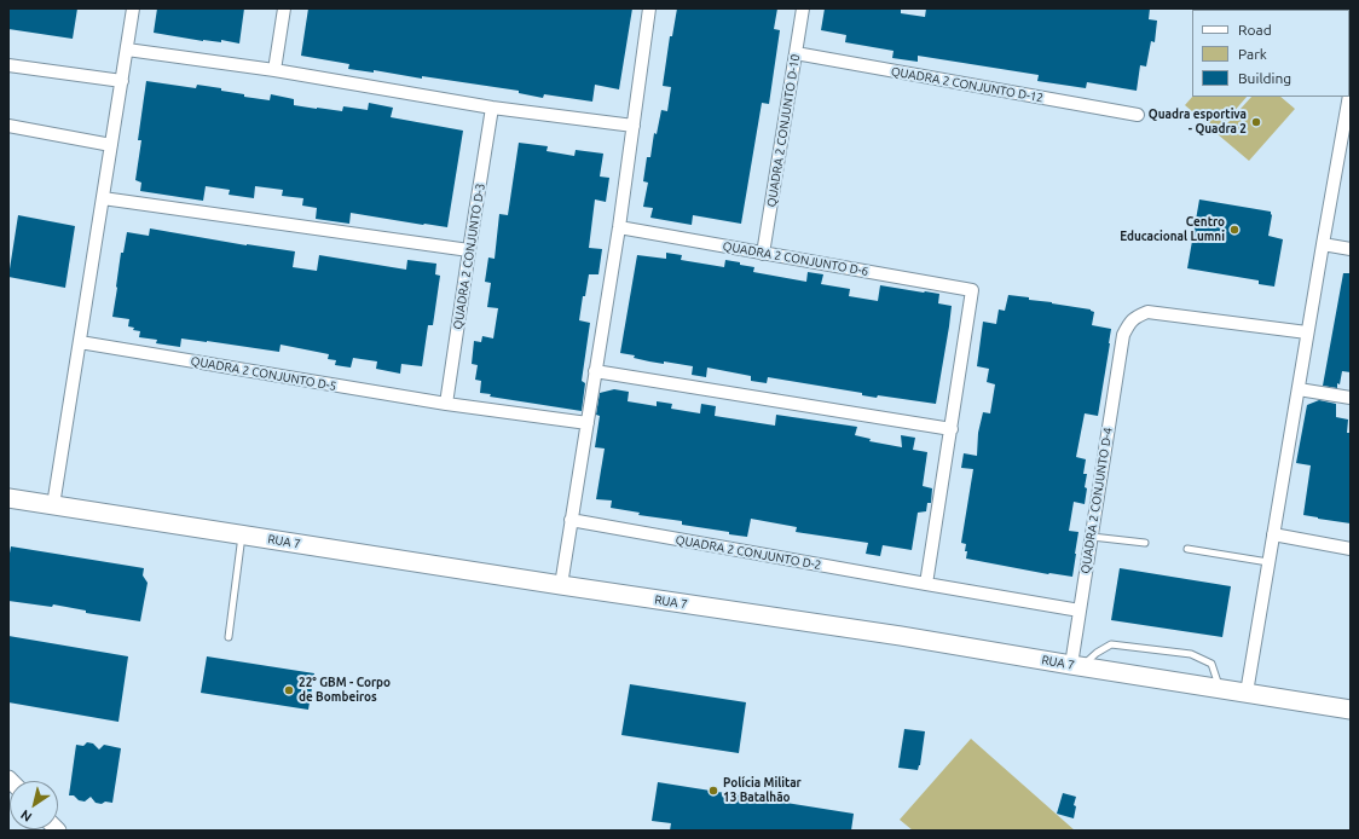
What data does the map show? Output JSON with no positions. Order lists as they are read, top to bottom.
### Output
{
  "streets": {
    "main road": ["RUA 7"],
    "street": [
      "QUADRA 2 CONJUNTO D-12",
      "QUADRA 2 CONJUNTO D-10",
      "QUADRA 2 CONJUNTO D-3",
      "QUADRA 2 CONJUNTO D-6",
      "QUADRA 2 CONJUNTO D-5",
      "QUADRA 2 CONJUNTO D-4",
      "QUADRA 2 CONJUNTO D-2"
    ]
  },
  "crossings": [
    ["QUADRA 2 CONJUNTO D-12", "QUADRA 2 CONJUNTO D-10"],
    ["QUADRA 2 CONJUNTO D-10", "QUADRA 2 CONJUNTO D-6"],
    ["QUADRA 2 CONJUNTO D-3", "QUADRA 2 CONJUNTO D-5"],
    ["QUADRA 2 CONJUNTO D-4", "RUA 7"],
    ["QUADRA 2 CONJUNTO D-4", "QUADRA 2 CONJUNTO D-2"]
  ],
  "places": [
    "Quadra esportiva - Quadra 2",
    "Centro Educacional Lumni",
    "22° GBM - Corpo de Bombeiros",
    "Polícia Militar 13 Batalhão"
  ],
  "legend": ["Road", "Park", "Building"],
  "north": "bottom left"
}
